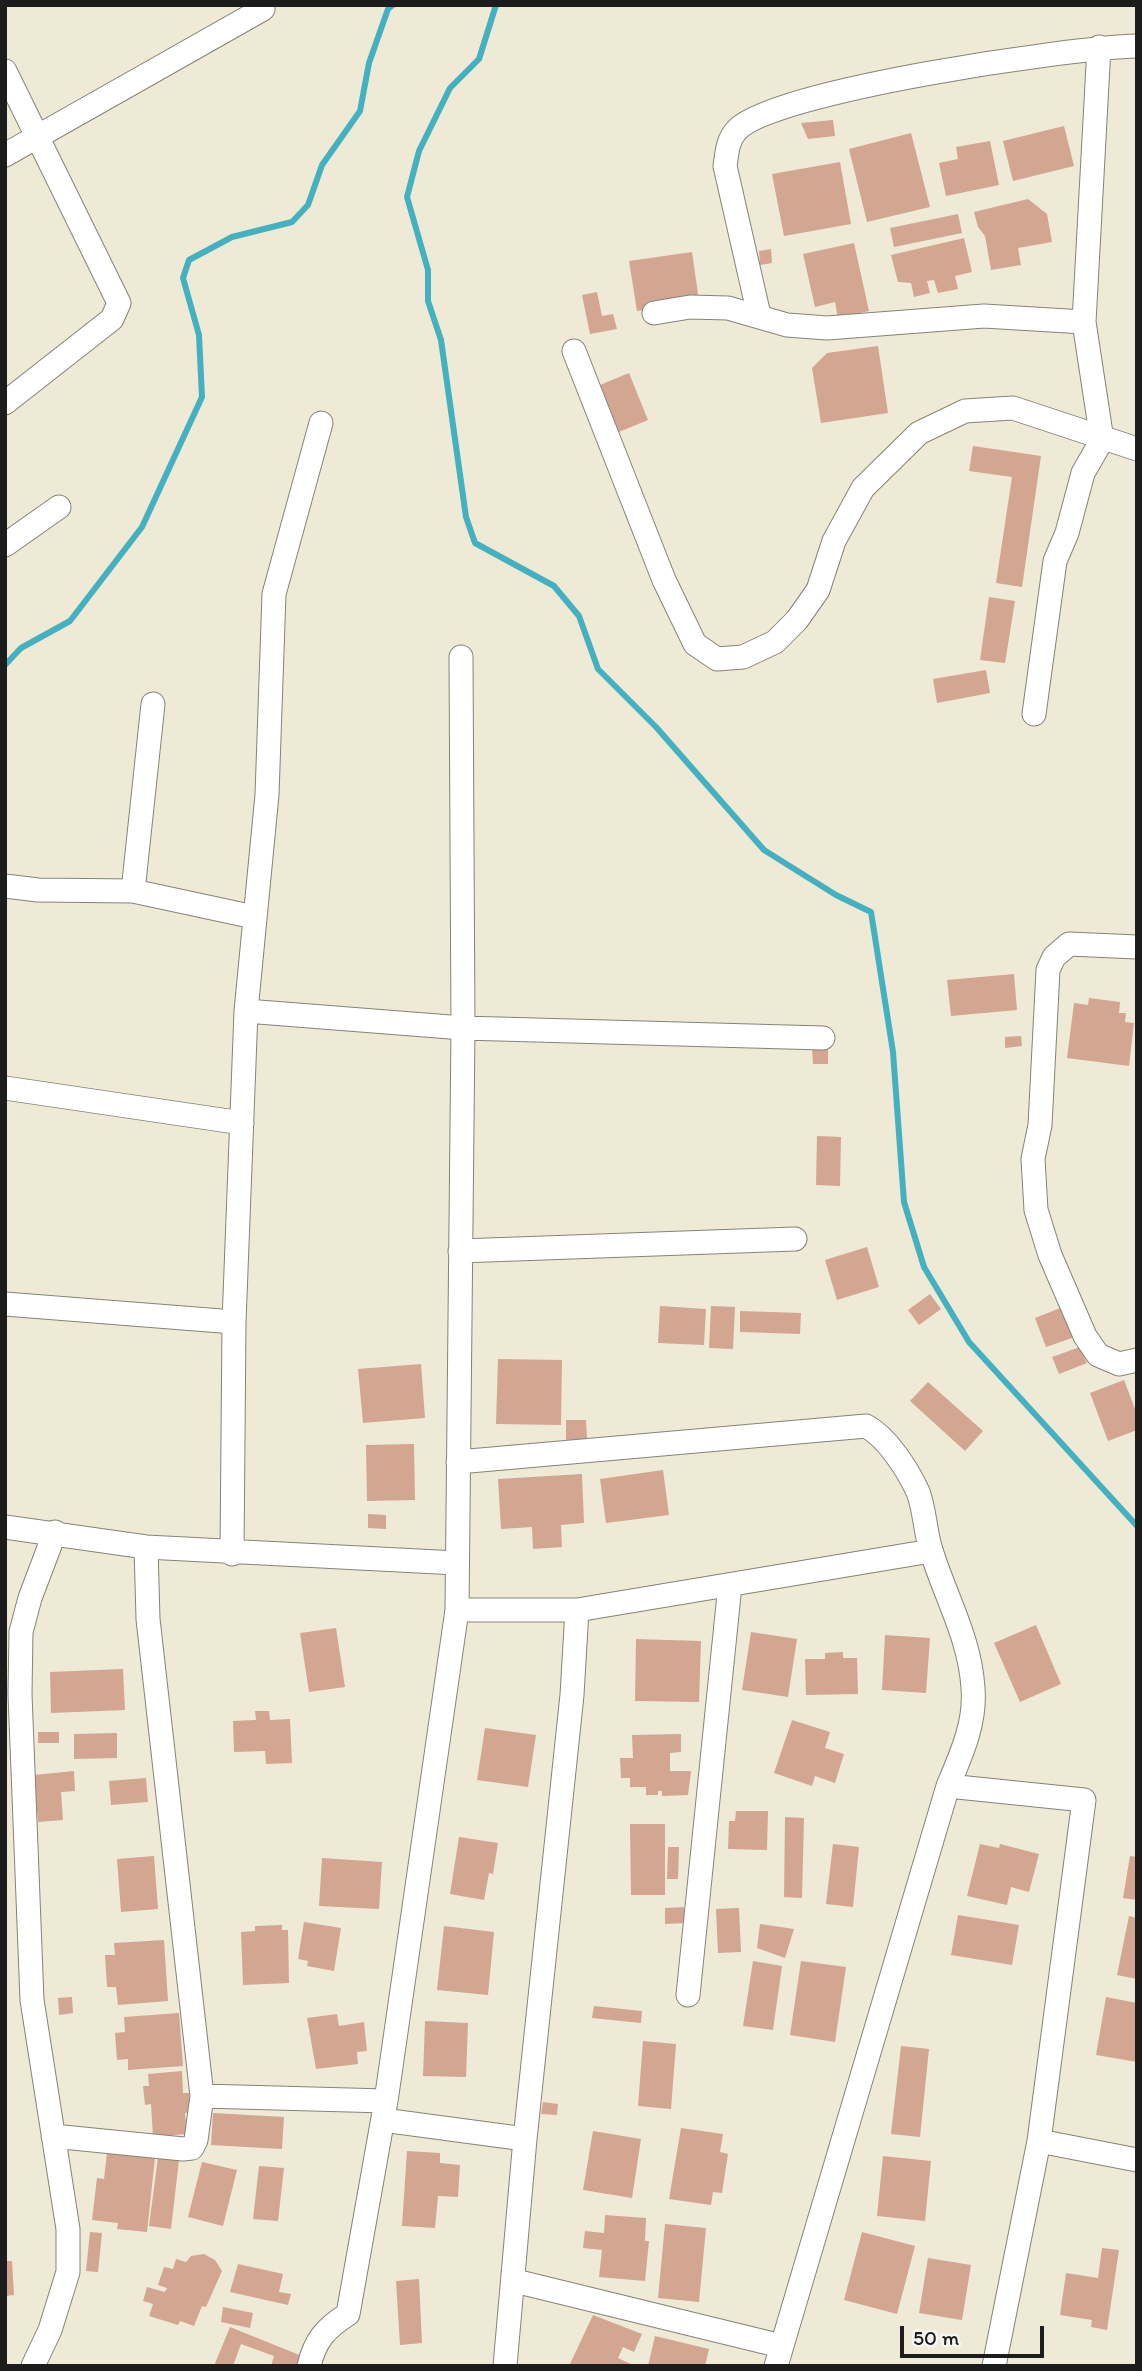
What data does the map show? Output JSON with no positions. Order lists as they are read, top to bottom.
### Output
{
  "scale_bar": "50 m"
}
